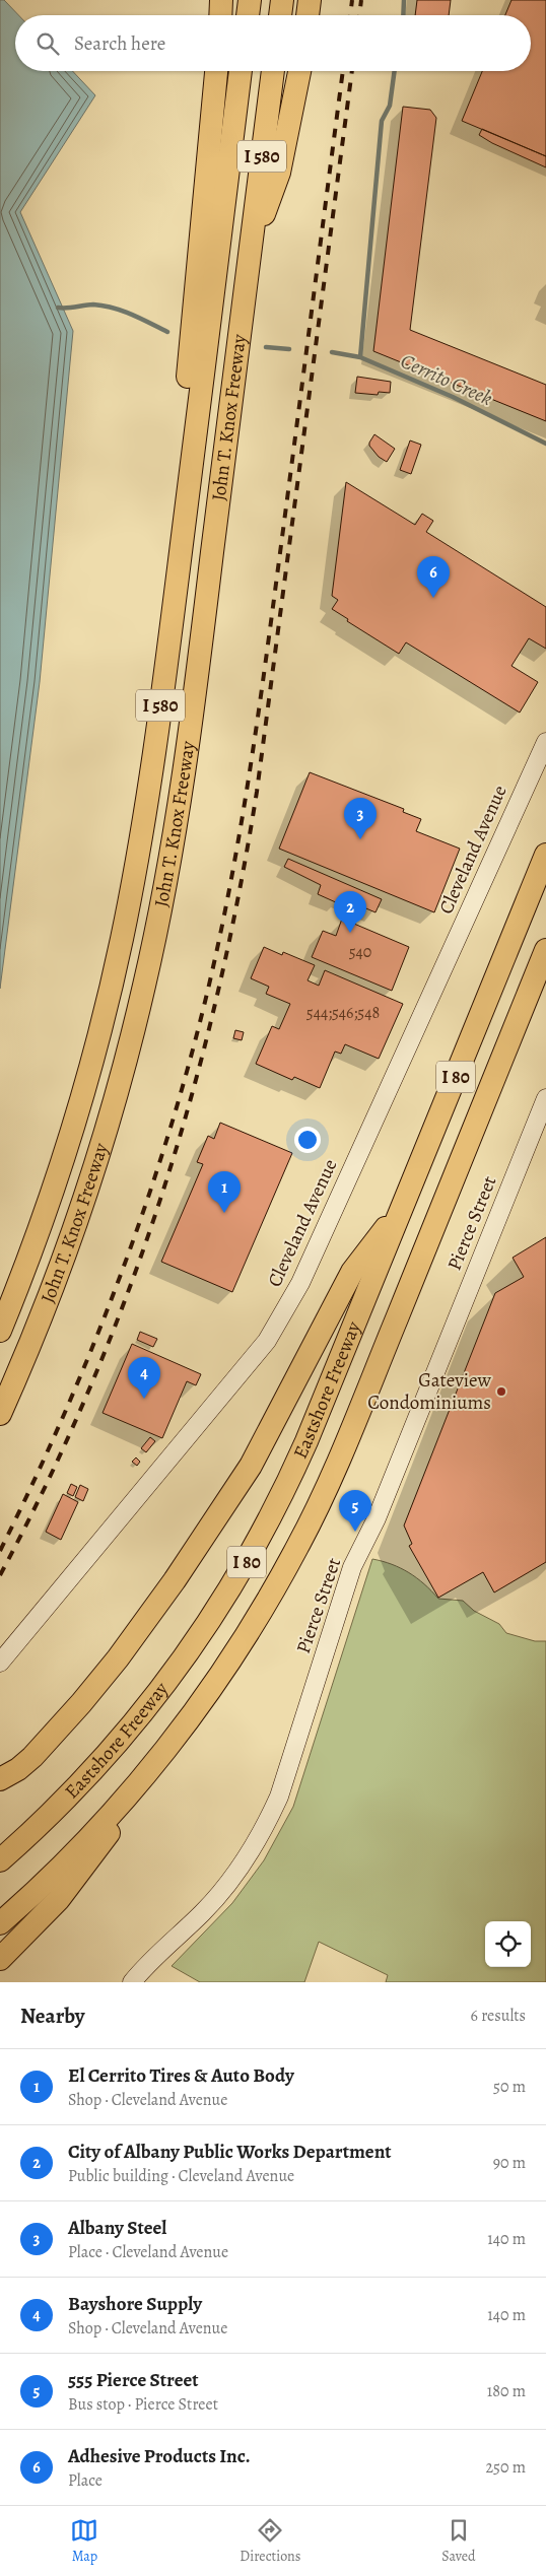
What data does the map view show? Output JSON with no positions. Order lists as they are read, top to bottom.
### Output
{
  "streets": {
    "highway": [
      "I 580",
      "John T. Knox Freeway",
      "I 80",
      "Eastshore Freeway"
    ],
    "street": ["Cleveland Avenue", "Pierce Street"]
  },
  "water": ["Cerrito Creek"],
  "places": ["Gateview Condominiums"],
  "house_numbers": ["540", "544;546;548"],
  "page": {
    "search": "Search here",
    "pins": [
      "6",
      "3",
      "2",
      "1",
      "4",
      "5"
    ],
    "heading": ["Nearby", "6 results"],
    "list": [
      {
        "mark": "1",
        "name": "El Cerrito Tires & Auto Body",
        "note": "Shop · Cleveland Avenue",
        "value": "50 m"
      },
      {
        "mark": "2",
        "name": "City of Albany Public Works Department",
        "note": "Public building · Cleveland Avenue",
        "value": "90 m"
      },
      {
        "mark": "3",
        "name": "Albany Steel",
        "note": "Place · Cleveland Avenue",
        "value": "140 m"
      },
      {
        "mark": "4",
        "name": "Bayshore Supply",
        "note": "Shop · Cleveland Avenue",
        "value": "140 m"
      },
      {
        "mark": "5",
        "name": "555 Pierce Street",
        "note": "Bus stop · Pierce Street",
        "value": "180 m"
      },
      {
        "mark": "6",
        "name": "Adhesive Products Inc.",
        "note": "Place",
        "value": "250 m"
      }
    ],
    "nav": ["Map", "Directions", "Saved"]
  }
}
